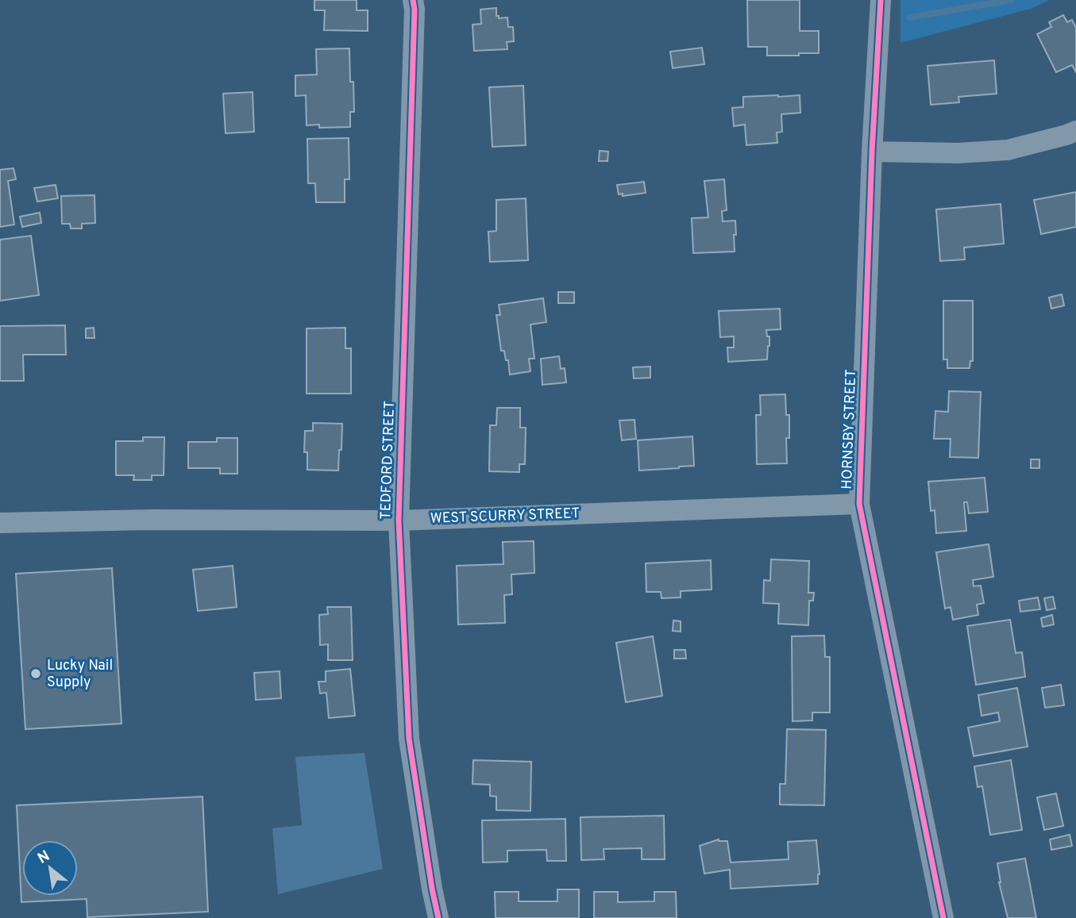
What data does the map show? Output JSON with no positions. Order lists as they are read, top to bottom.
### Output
{
  "streets": {
    "street": ["HORNSBY STREET", "TEDFORD STREET", "WEST SCURRY STREET"]
  },
  "crossings": [
    ["HORNSBY STREET", "WEST SCURRY STREET"],
    ["TEDFORD STREET", "WEST SCURRY STREET"]
  ],
  "places": ["Lucky Nail Supply"],
  "north": "top left"
}
